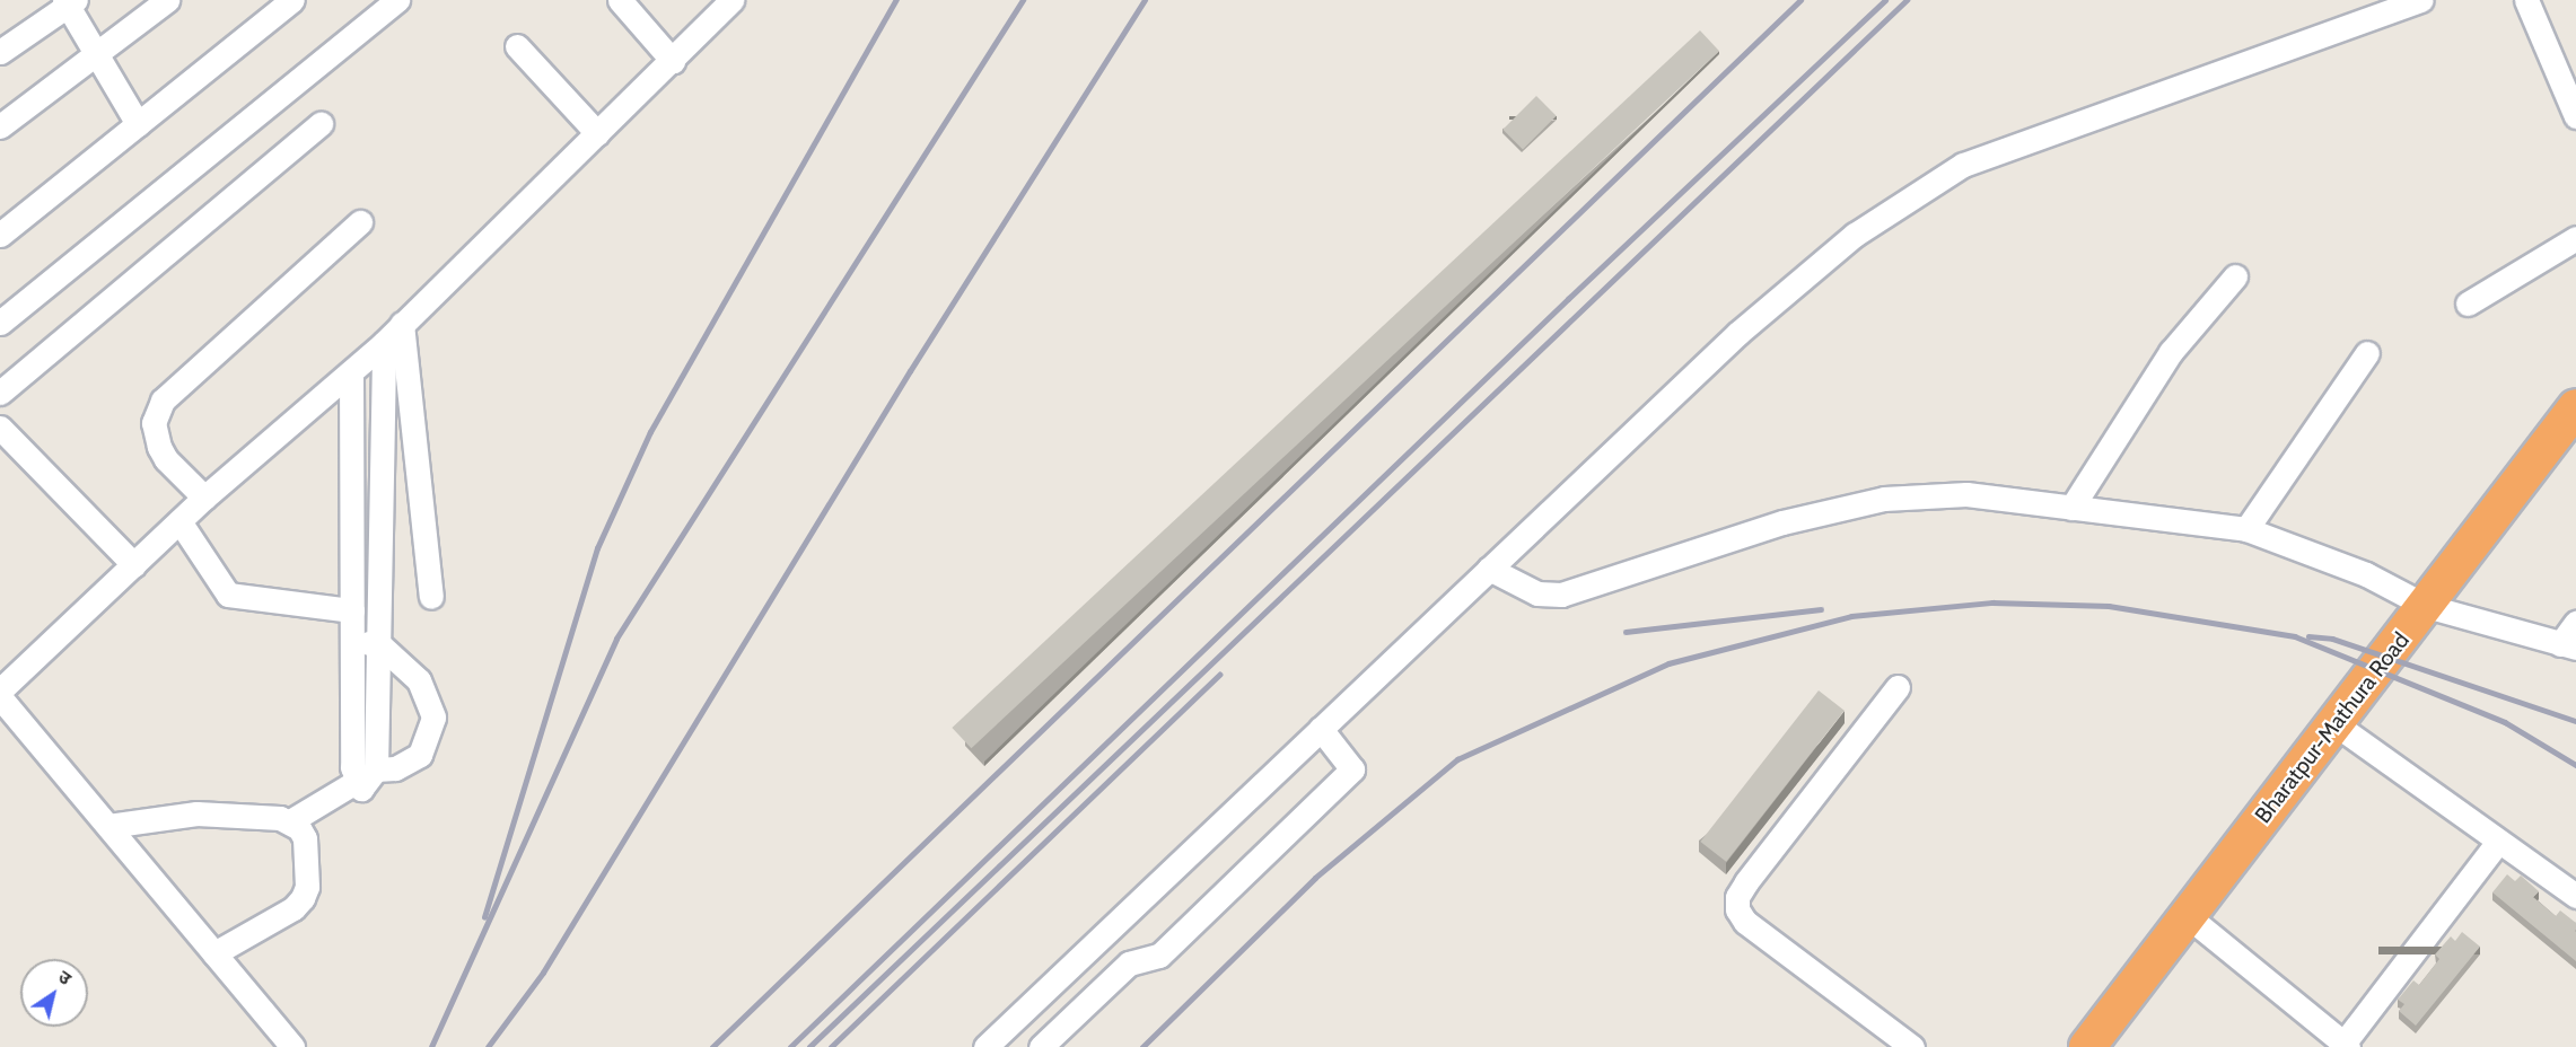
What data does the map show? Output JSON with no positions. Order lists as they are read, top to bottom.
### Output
{
  "streets": {
    "highway": ["Bharatpur-Mathura Road"]
  },
  "north": "top right"
}
